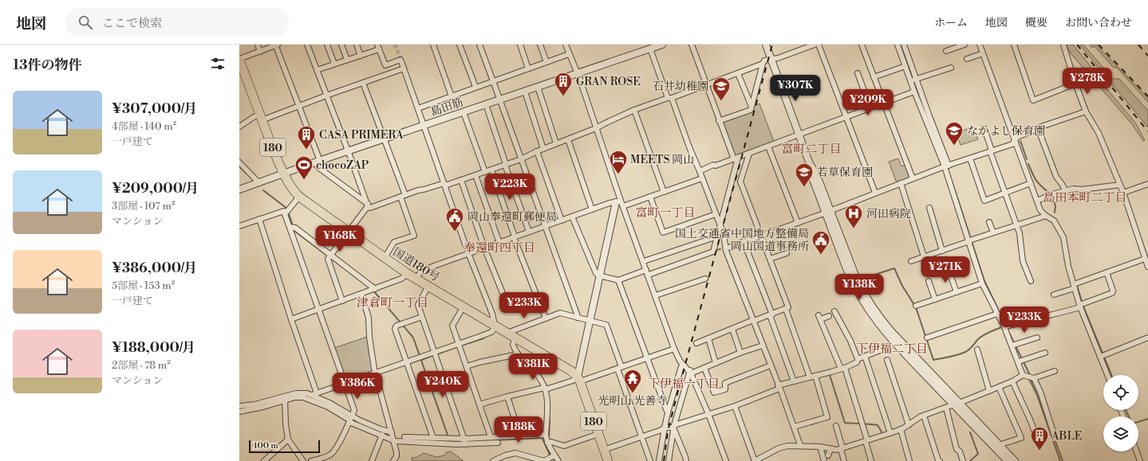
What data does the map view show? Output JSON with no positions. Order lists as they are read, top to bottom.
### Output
{
  "streets": {
    "highway": ["180", "国道180号"],
    "street": ["島田筋"]
  },
  "crossings": [
    ["島田筋", "国道180号"],
    ["180", "国道180号"]
  ],
  "districts": [
    "富町二丁目",
    "島田本町二丁目",
    "富町一丁目",
    "奉還町四丁目",
    "津倉町一丁目",
    "下伊福二丁目",
    "下伊福一丁目"
  ],
  "places": {
    "building": ["GRAN ROSE", "CASA PRIMERA", "ABLE"],
    "school or university": ["石井幼稚園", "なかよし保育園", "若草保育園"],
    "hotel": ["MEETS 岡山"],
    "sports": ["chocoZAP"],
    "hospital": ["河田病院"],
    "public building": ["岡山奉還町郵便局", "国土交通省中国地方整備局 岡山国道事務所"],
    "temple": ["光明山 光善寺"]
  },
  "scale_bar": "100 m",
  "page": {
    "header": "地図",
    "search": "ここで検索",
    "nav": [
      "ホーム",
      "地図",
      "概要",
      "お問い合わせ"
    ],
    "heading": "13件の物件",
    "price": [
      "¥278K",
      "¥307K",
      "¥209K",
      "¥223K",
      "¥168K",
      "¥271K",
      "¥138K",
      "¥233K",
      "¥233K",
      "¥381K",
      "¥240K",
      "¥386K",
      "¥188K"
    ],
    "list": [
      {
        "name": "¥307,000/月",
        "note": "4部屋 · 140 m² · 一戸建て"
      },
      {
        "name": "¥209,000/月",
        "note": "3部屋 · 107 m² · マンション"
      },
      {
        "name": "¥386,000/月",
        "note": "5部屋 · 153 m² · 一戸建て"
      },
      {
        "name": "¥188,000/月",
        "note": "2部屋 · 78 m² · マンション"
      }
    ],
    "scale": "100 m"
  }
}
